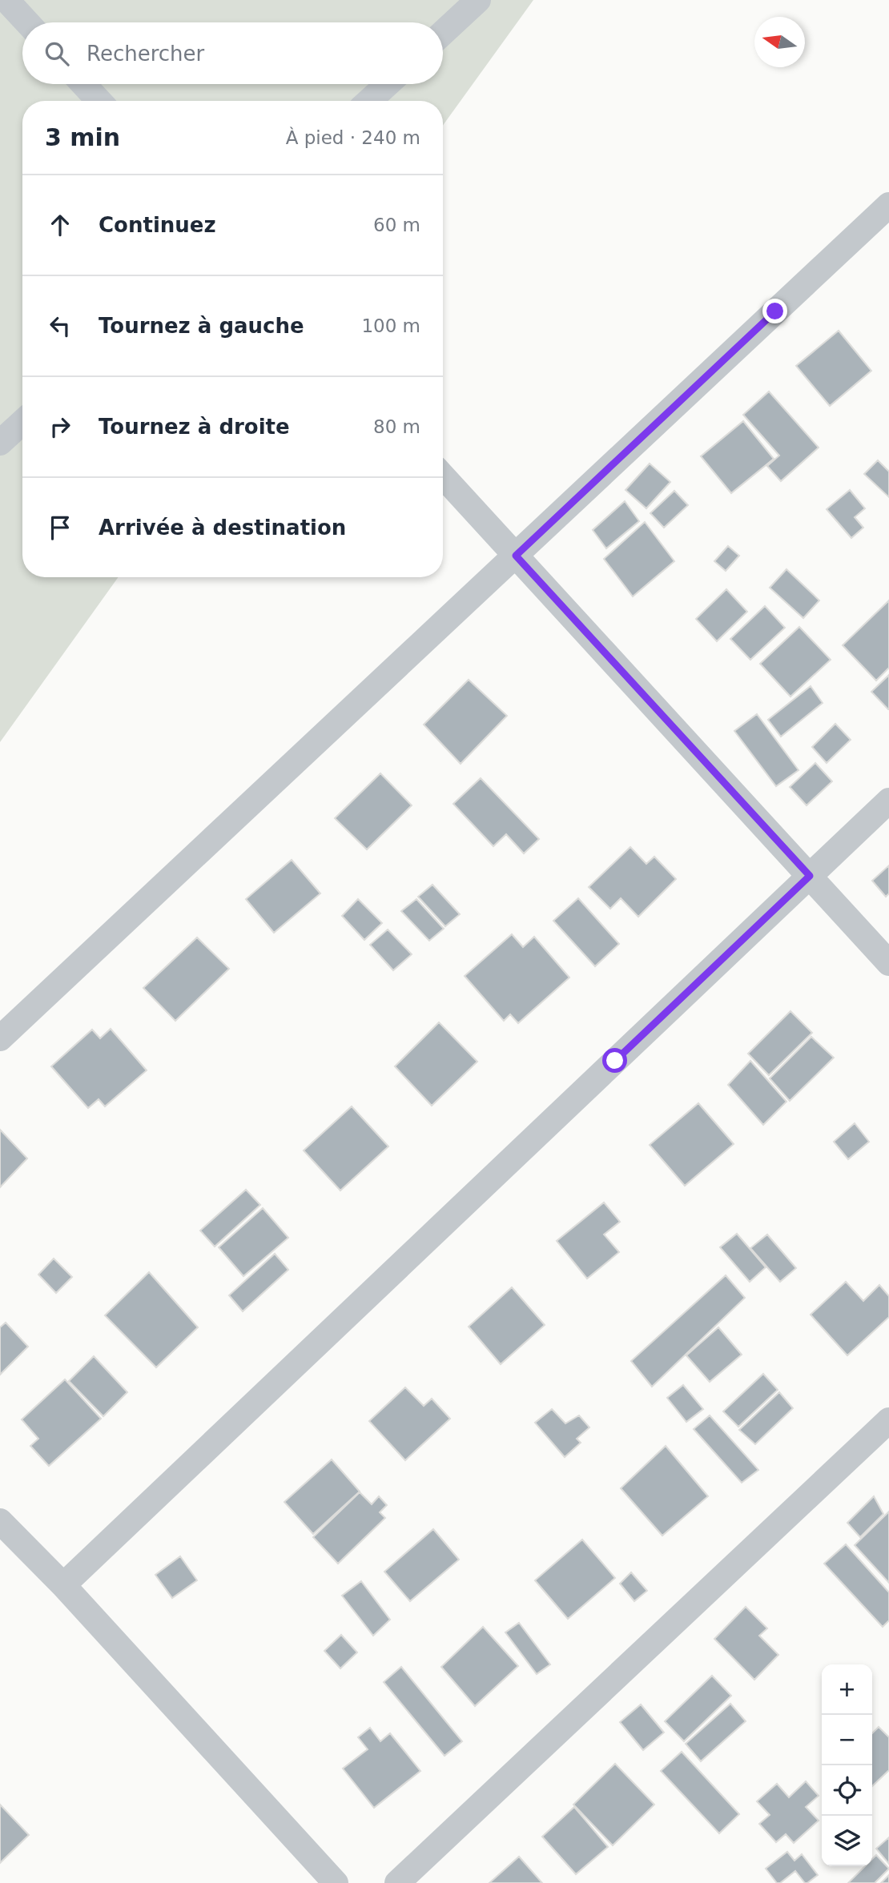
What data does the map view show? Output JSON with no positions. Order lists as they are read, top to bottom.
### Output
{
  "north": "left",
  "page": {
    "search": "Rechercher",
    "heading": ["3 min", "À pied · 240 m"],
    "list": [
      ["Continuez", "60 m"],
      ["Tournez à gauche", "100 m"],
      ["Tournez à droite", "80 m"],
      "Arrivée à destination"
    ],
    "map_buttons": ["+", "−"]
  }
}
